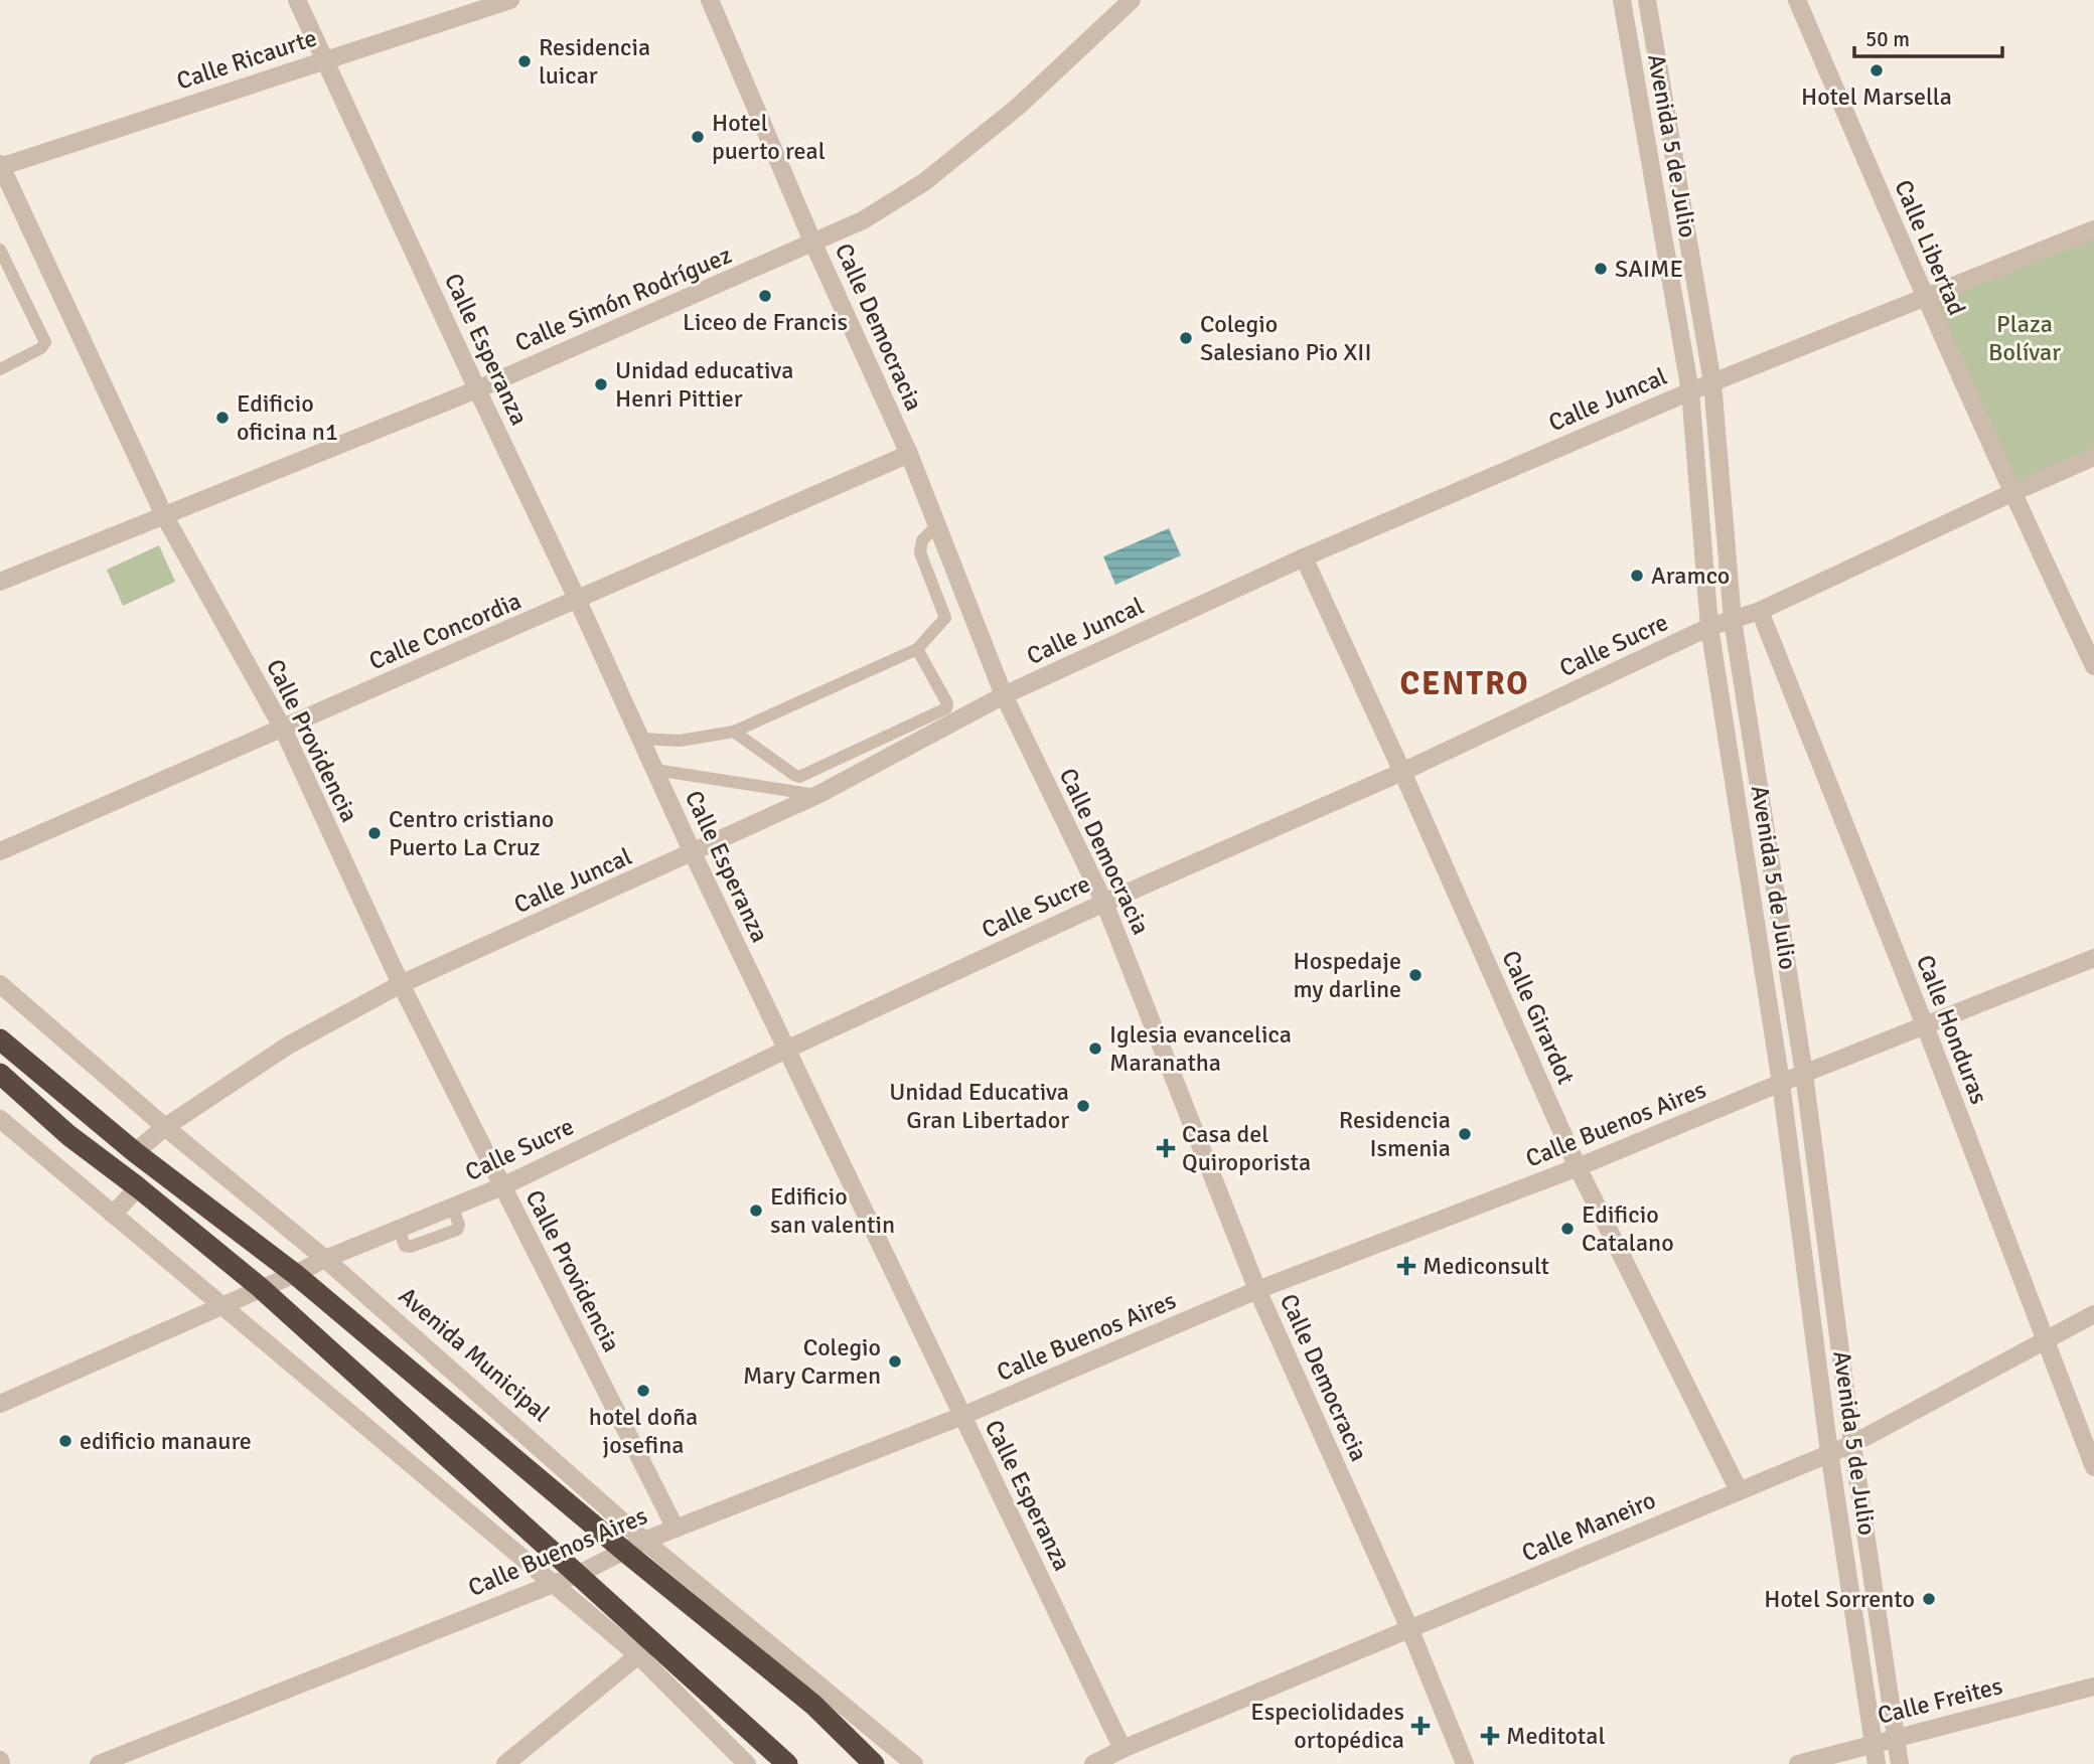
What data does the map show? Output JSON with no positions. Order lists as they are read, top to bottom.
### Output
{
  "streets": {
    "street": [
      "Calle Ricaurte",
      "Avenida 5 de Julio",
      "Calle Libertad",
      "Calle Simón Rodríguez",
      "Calle Democracia",
      "Calle Esperanza",
      "Calle Juncal",
      "Calle Concordia",
      "Calle Sucre",
      "Calle Providencia",
      "Calle Girardot",
      "Calle Honduras",
      "Calle Buenos Aires",
      "Avenida Municipal",
      "Calle Maneiro",
      "Calle Freites"
    ]
  },
  "crossings": [
    ["Calle Ricaurte", "Calle Esperanza"],
    ["Calle Ricaurte", "Calle Providencia"],
    ["Avenida 5 de Julio", "Calle Juncal"],
    ["Avenida 5 de Julio", "Calle Sucre"],
    ["Avenida 5 de Julio", "Calle Buenos Aires"],
    ["Avenida 5 de Julio", "Calle Maneiro"],
    ["Avenida 5 de Julio", "Calle Freites"],
    ["Calle Libertad", "Calle Juncal"],
    ["Calle Libertad", "Calle Sucre"],
    ["Calle Simón Rodríguez", "Calle Democracia"],
    ["Calle Simón Rodríguez", "Calle Esperanza"],
    ["Calle Simón Rodríguez", "Calle Providencia"],
    ["Calle Democracia", "Calle Juncal"],
    ["Calle Democracia", "Calle Concordia"],
    ["Calle Democracia", "Calle Sucre"],
    ["Calle Democracia", "Calle Buenos Aires"],
    ["Calle Democracia", "Calle Maneiro"],
    ["Calle Esperanza", "Calle Juncal"],
    ["Calle Esperanza", "Calle Concordia"],
    ["Calle Esperanza", "Calle Sucre"],
    ["Calle Esperanza", "Calle Buenos Aires"],
    ["Calle Esperanza", "Calle Maneiro"],
    ["Calle Juncal", "Calle Providencia"],
    ["Calle Juncal", "Calle Girardot"],
    ["Calle Juncal", "Avenida Municipal"],
    ["Calle Concordia", "Calle Providencia"],
    ["Calle Sucre", "Calle Providencia"],
    ["Calle Sucre", "Calle Girardot"],
    ["Calle Sucre", "Calle Honduras"],
    ["Calle Sucre", "Avenida Municipal"],
    ["Calle Providencia", "Calle Buenos Aires"],
    ["Calle Girardot", "Calle Buenos Aires"],
    ["Calle Girardot", "Calle Maneiro"],
    ["Calle Honduras", "Calle Buenos Aires"],
    ["Calle Honduras", "Calle Maneiro"],
    ["Calle Buenos Aires", "Avenida Municipal"]
  ],
  "districts": ["CENTRO"],
  "parks": ["Plaza Bolívar"],
  "places": {
    "other": [
      "Residencia luicar",
      "Hotel Marsella",
      "Hotel puerto real",
      "SAIME",
      "Liceo de Francis",
      "Colegio Salesiano Pio XII",
      "Unidad educativa Henri Pittier",
      "Edificio oficina n1",
      "Aramco",
      "Centro cristiano Puerto La Cruz",
      "Hospedaje my darline",
      "Iglesia evancelica Maranatha",
      "Unidad Educativa Gran Libertador",
      "Residencia Ismenia",
      "Edificio san valentin",
      "Edificio Catalano",
      "Colegio Mary Carmen",
      "hotel doña josefina",
      "edificio manaure",
      "Hotel Sorrento"
    ],
    "health": [
      "Casa del Quiroporista",
      "Mediconsult",
      "Especiolidades ortopédica",
      "Meditotal"
    ]
  },
  "scale_bar": "50 m"
}
